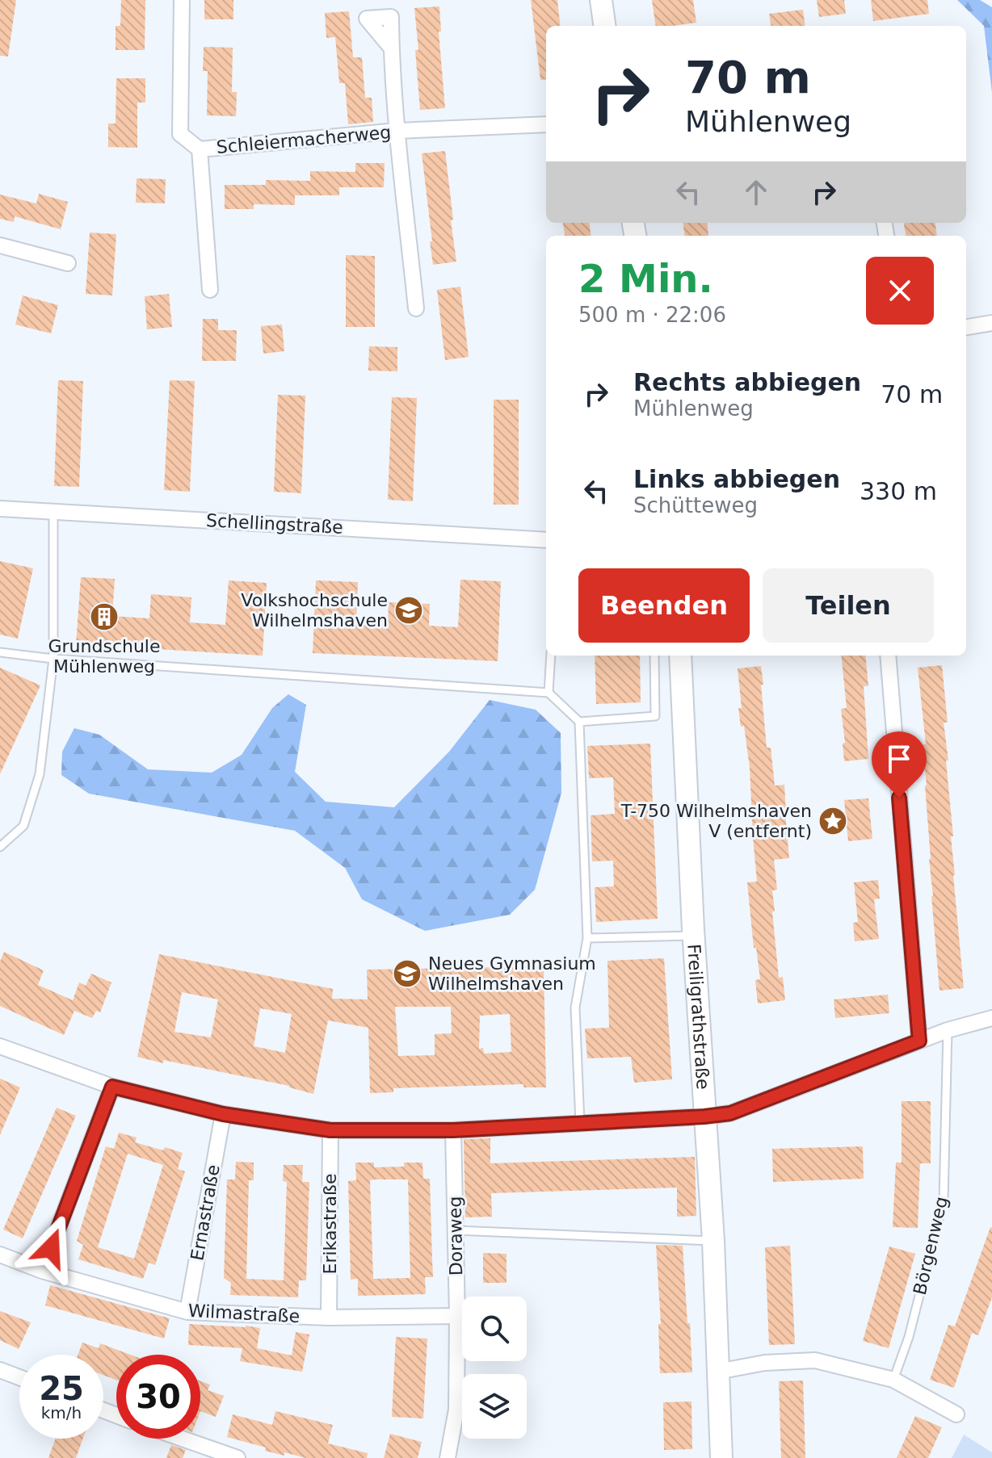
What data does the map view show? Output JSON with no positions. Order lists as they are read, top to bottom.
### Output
{
  "streets": {
    "street": [
      "Schleiermacherweg",
      "Schellingstraße",
      "Freiligrathstraße",
      "Ernastraße",
      "Erikastraße",
      "Doraweg",
      "Wilmastraße"
    ],
    "lane": ["Börgenweg"]
  },
  "crossings": [
    ["Ernastraße", "Wilmastraße"],
    ["Erikastraße", "Wilmastraße"],
    ["Doraweg", "Wilmastraße"]
  ],
  "places": {
    "school or university": ["Volkshochschule Wilhelmshaven", "Neues Gymnasium Wilhelmshaven"],
    "building": ["Grundschule Mühlenweg"],
    "place": ["T-750 Wilhelmshaven V (entfernt)"]
  },
  "page": {
    "turn": ["70 m", "Mühlenweg"],
    "heading": ["2 Min.", "500 m · 22:06"],
    "list": [
      {
        "name": "Rechts abbiegen",
        "note": "Mühlenweg",
        "value": "70 m"
      },
      {
        "name": "Links abbiegen",
        "note": "Schütteweg",
        "value": "330 m"
      }
    ],
    "buttons": ["Beenden", "Teilen"],
    "speed": "25 km/h",
    "limit": "30"
  }
}
